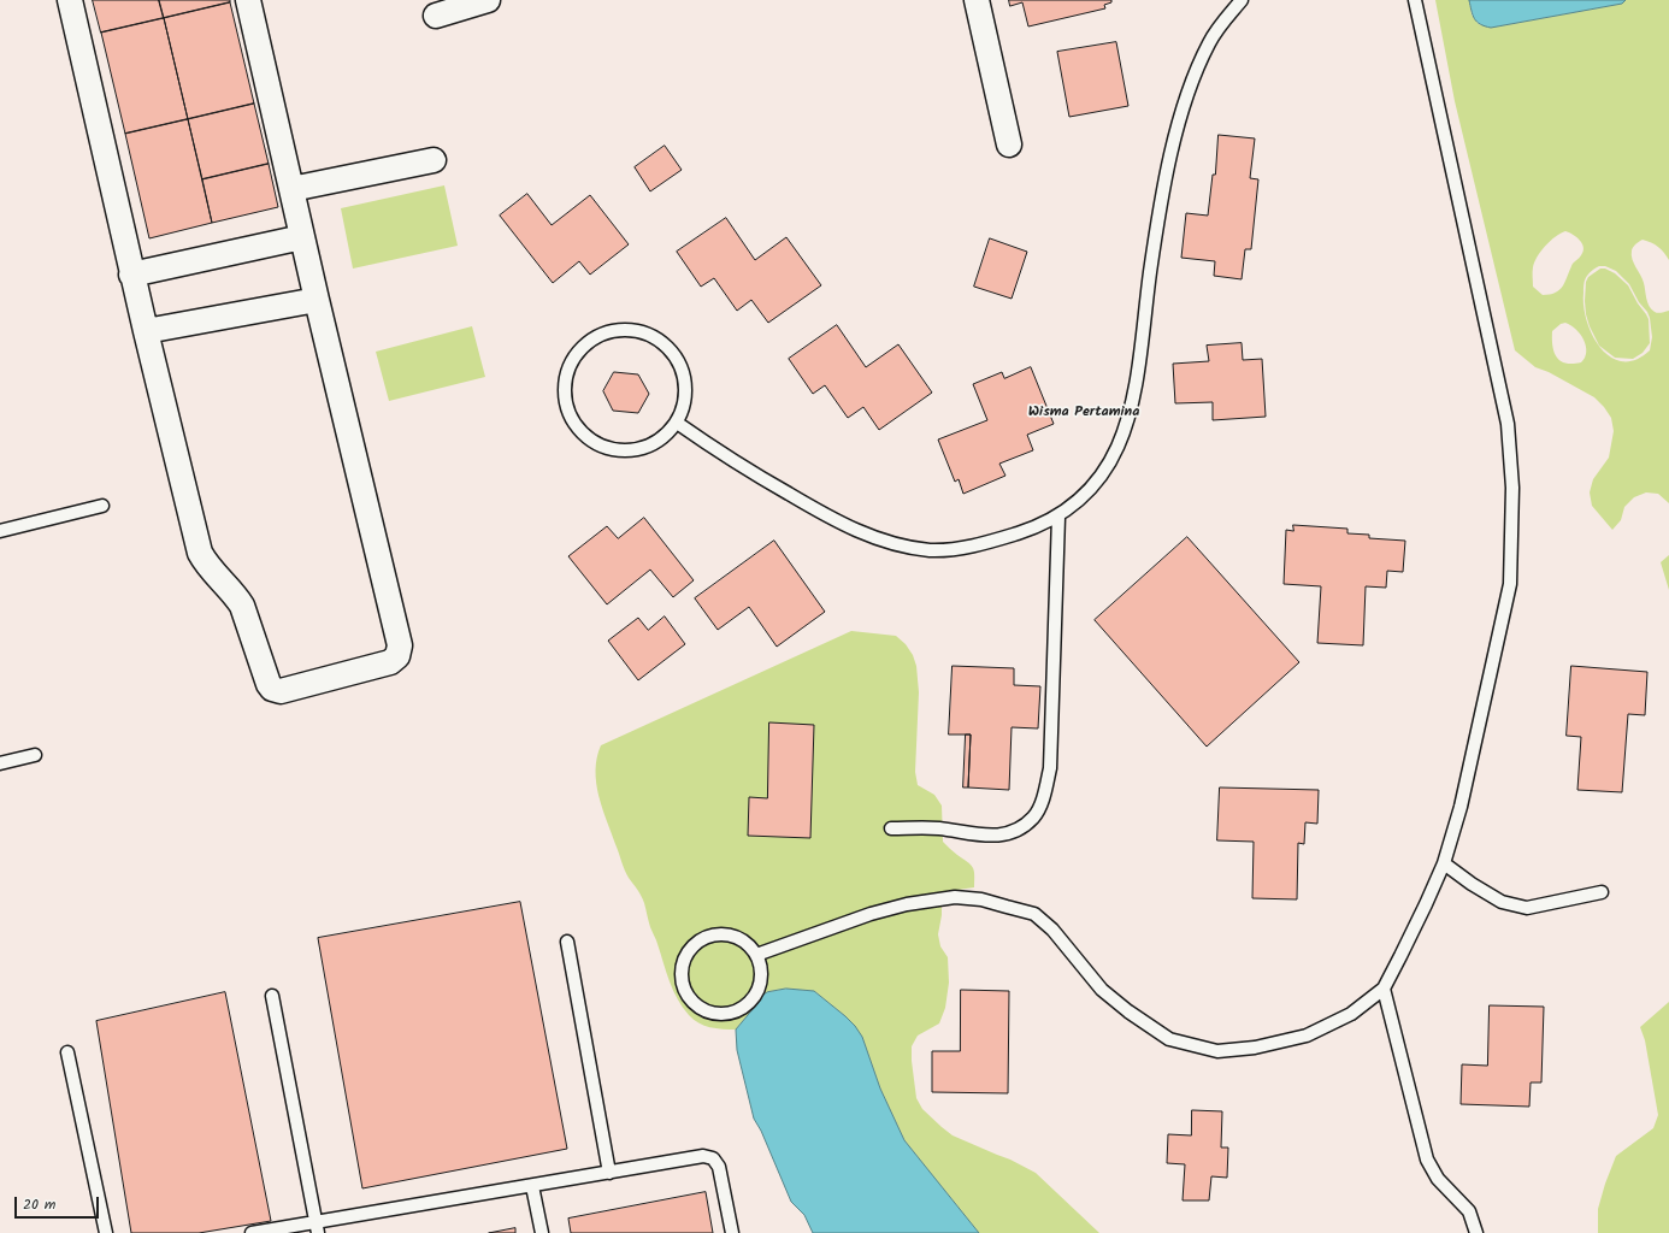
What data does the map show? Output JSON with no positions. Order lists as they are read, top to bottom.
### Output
{
  "districts": ["Wisma Pertamina"],
  "scale_bar": "20 m"
}
